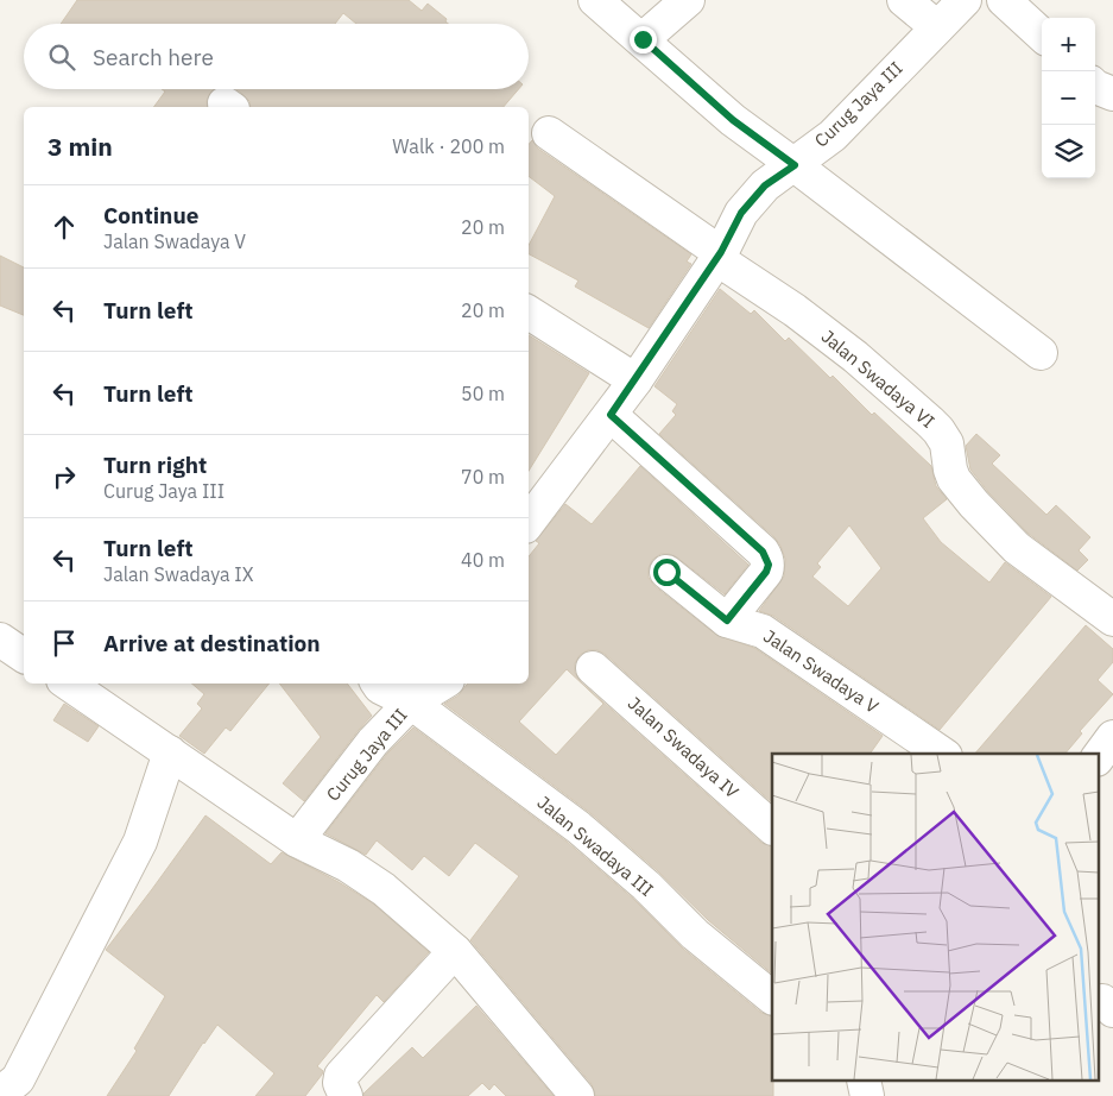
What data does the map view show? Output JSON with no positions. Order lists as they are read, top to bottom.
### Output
{
  "streets": {
    "street": [
      "Curug Jaya III",
      "Jalan Swadaya VI",
      "Jalan Swadaya V",
      "Jalan Swadaya IV",
      "Jalan Swadaya III"
    ]
  },
  "crossings": [
    ["Curug Jaya III", "Jalan Swadaya VI"],
    ["Curug Jaya III", "Jalan Swadaya III"]
  ],
  "page": {
    "map_buttons": ["+", "−"],
    "search": "Search here",
    "heading": ["3 min", "Walk · 200 m"],
    "list": [
      ["Continue", "Jalan Swadaya V", "20 m"],
      ["Turn left", "20 m"],
      ["Turn left", "50 m"],
      ["Turn right", "Curug Jaya III", "70 m"],
      ["Turn left", "Jalan Swadaya IX", "40 m"],
      "Arrive at destination"
    ]
  }
}
